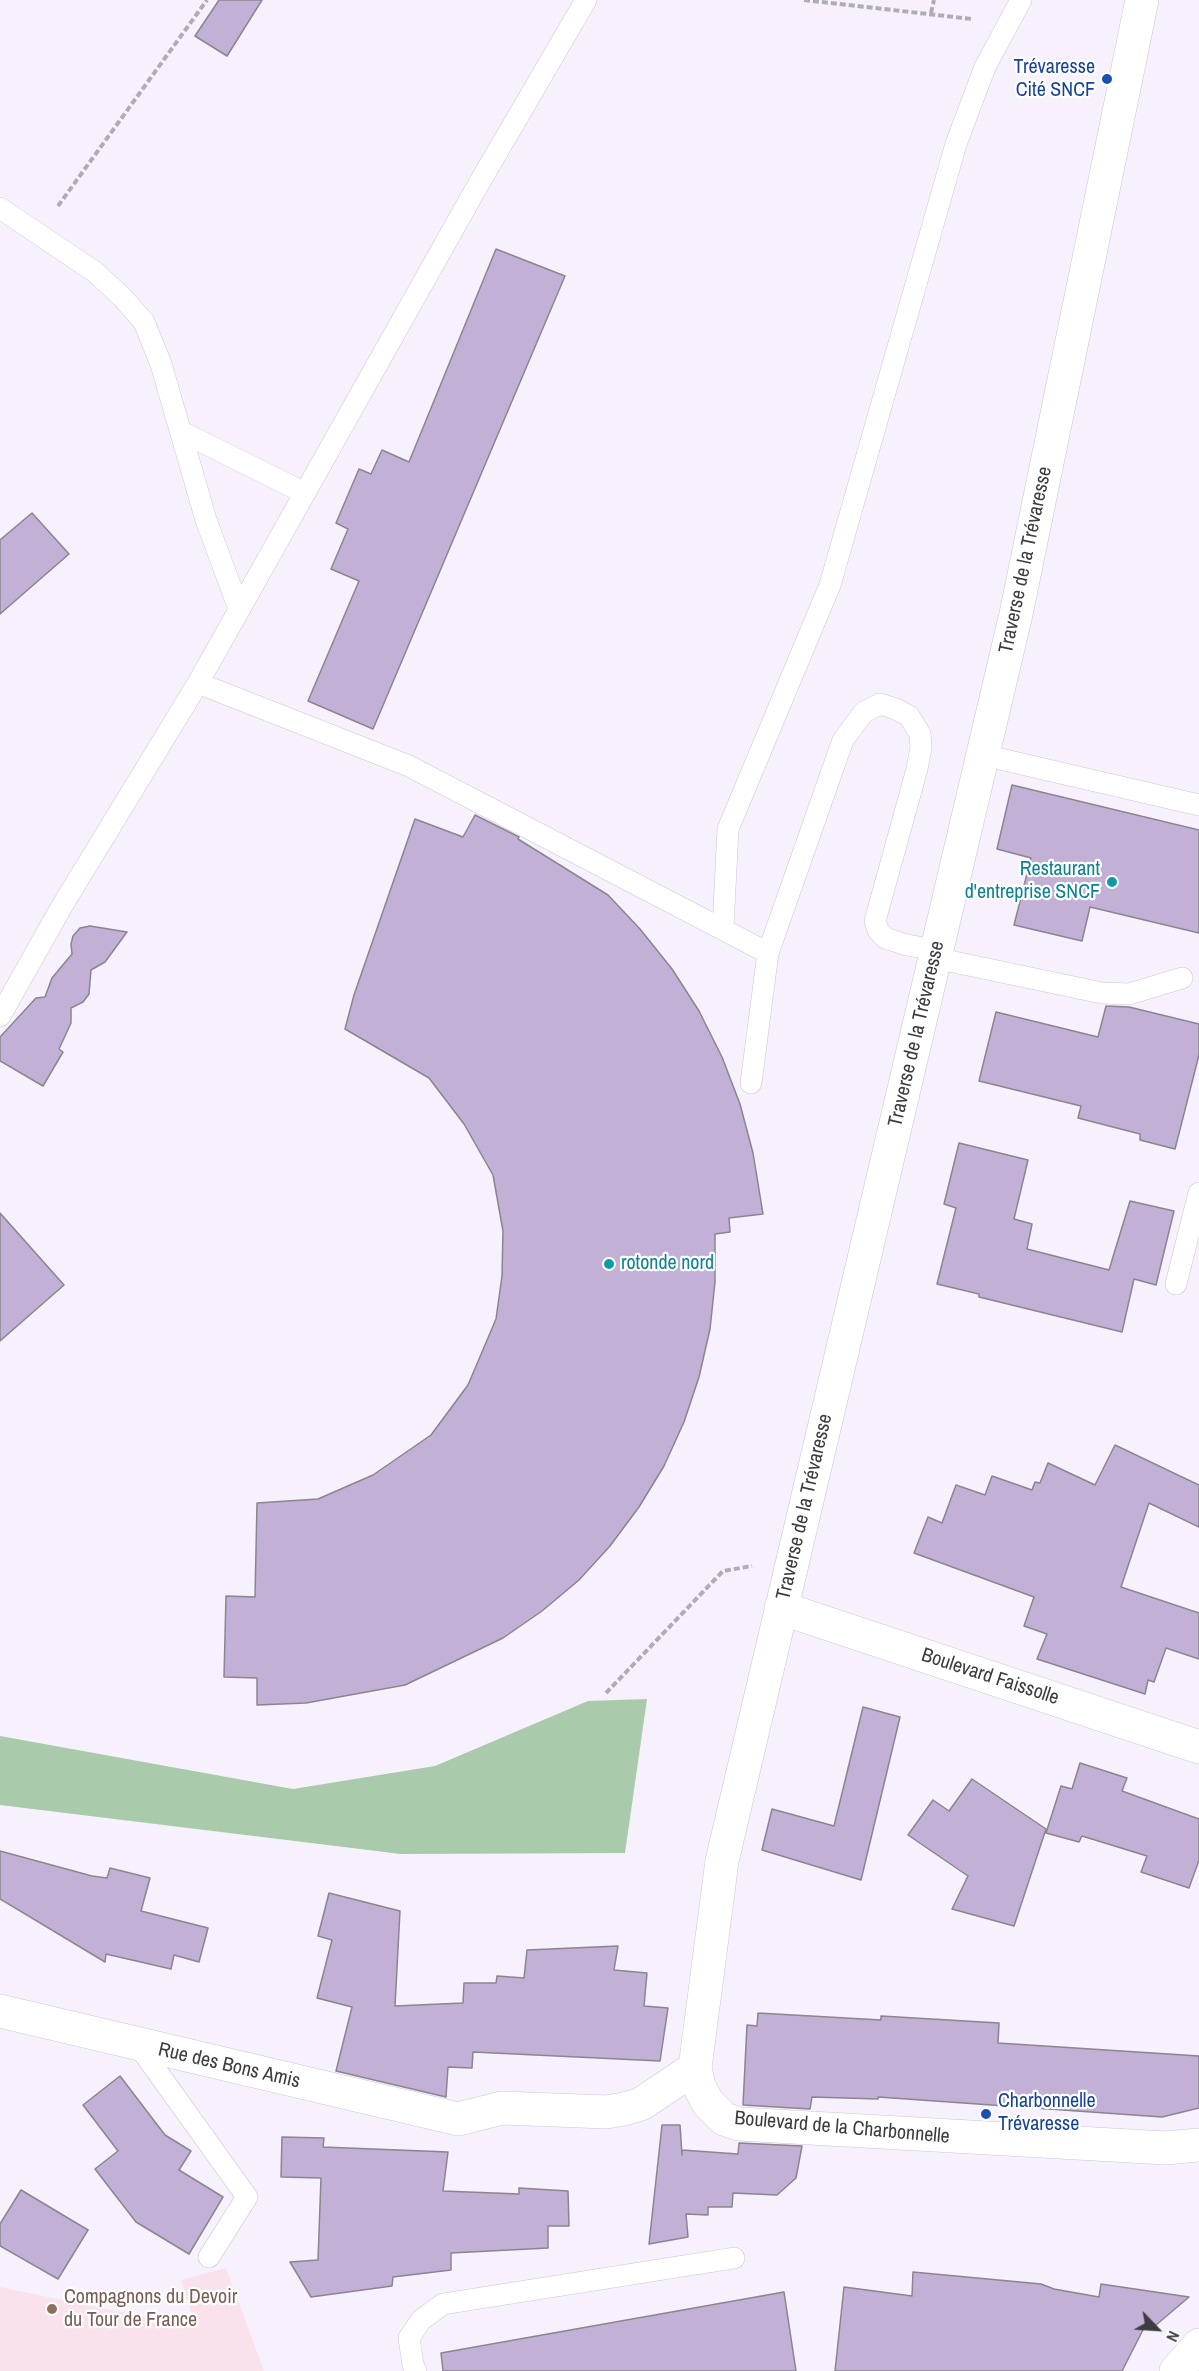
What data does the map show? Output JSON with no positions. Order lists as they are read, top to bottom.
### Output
{
  "streets": {
    "street": [
      "Traverse de la Trévaresse",
      "Boulevard Faissolle",
      "Rue des Bons Amis",
      "Boulevard de la Charbonnelle"
    ]
  },
  "crossings": [
    ["Traverse de la Trévaresse", "Boulevard Faissolle"],
    ["Traverse de la Trévaresse", "Rue des Bons Amis"],
    ["Traverse de la Trévaresse", "Boulevard de la Charbonnelle"],
    ["Rue des Bons Amis", "Boulevard de la Charbonnelle"]
  ],
  "places": [
    "Trévaresse Cité SNCF",
    "Restaurant d'entreprise SNCF",
    "rotonde nord",
    "Charbonnelle Trévaresse",
    "Compagnons du Devoir du Tour de France"
  ],
  "north": "bottom right"
}
